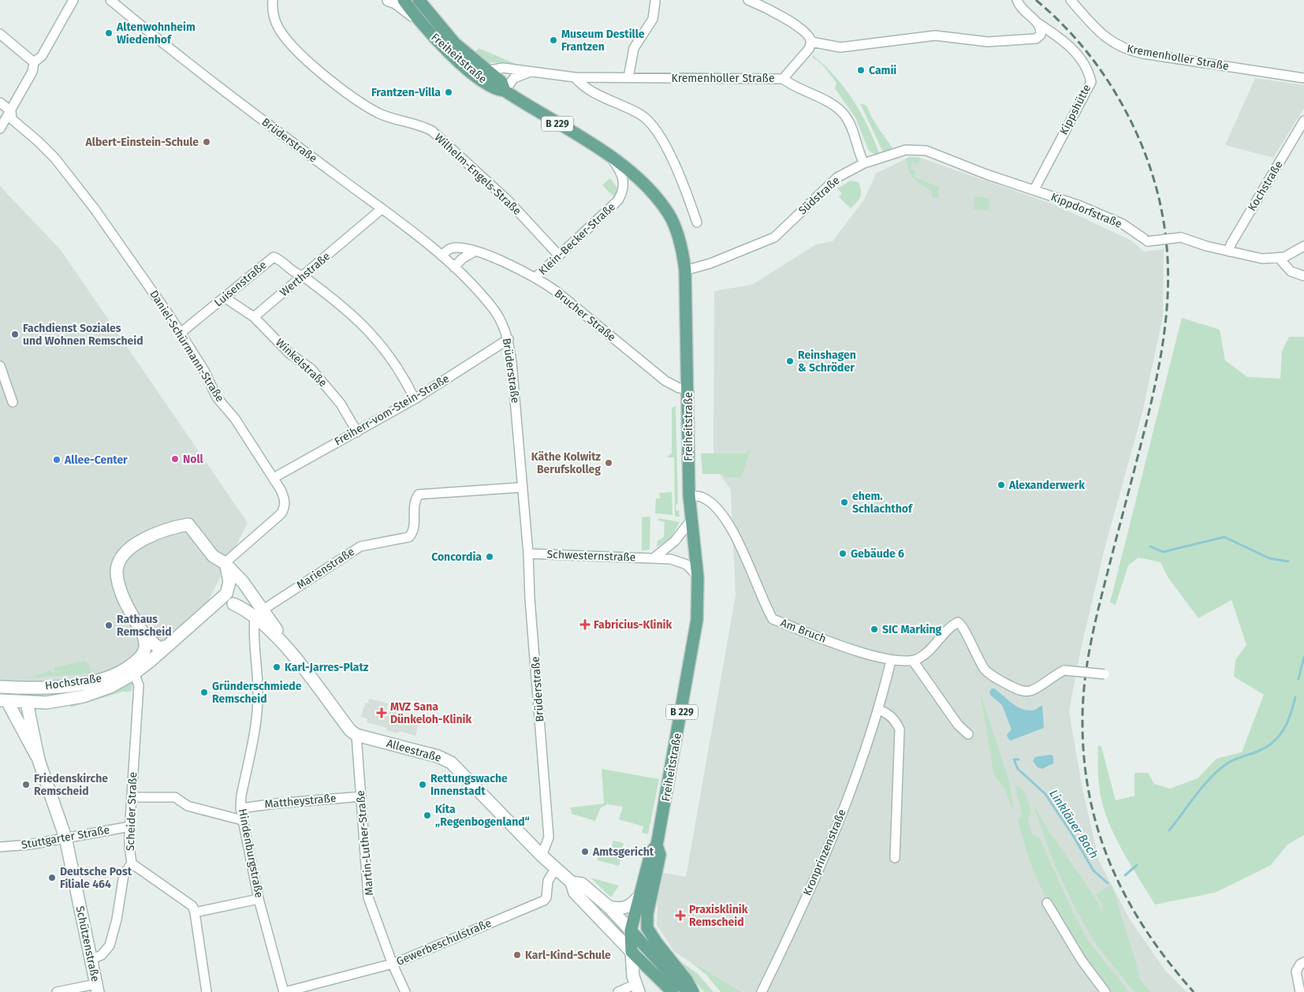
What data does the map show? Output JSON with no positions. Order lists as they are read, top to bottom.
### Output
{
  "streets": {
    "main road": ["Freiheitstraße", "B 229"],
    "street": [
      "Kremenholler Straße",
      "Kippshütte",
      "Brüderstraße",
      "Wilhelm-Engels-Straße",
      "Kochstraße",
      "Südstraße",
      "Kippdorfstraße",
      "Klein-Becker-Straße",
      "Werthstraße",
      "Luisenstraße",
      "Brucher Straße",
      "Daniel-Schürmann-Straße",
      "Winkelstraße",
      "Freiherr-vom-Stein-Straße",
      "Schwesternstraße",
      "Marienstraße",
      "Am Bruch",
      "Hochstraße",
      "Alleestraße",
      "Mattheystraße",
      "Scheider Straße",
      "Stuttgarter Straße",
      "Martin-Luther-Straße",
      "Kronprinzenstraße",
      "Hindenburgstraße",
      "Gewerbeschulstraße",
      "Schützenstraße"
    ]
  },
  "crossings": [
    ["Kremenholler Straße", "Freiheitstraße"],
    ["Freiheitstraße", "B 229"],
    ["Freiheitstraße", "Südstraße"],
    ["Freiheitstraße", "Klein-Becker-Straße"],
    ["Freiheitstraße", "Brucher Straße"],
    ["Freiheitstraße", "Schwesternstraße"],
    ["Freiheitstraße", "Am Bruch"],
    ["Freiheitstraße", "Alleestraße"],
    ["Kippshütte", "Kippdorfstraße"],
    ["B 229", "Alleestraße"],
    ["Brüderstraße", "Werthstraße"],
    ["Brüderstraße", "Brucher Straße"],
    ["Brüderstraße", "Freiherr-vom-Stein-Straße"],
    ["Brüderstraße", "Schwesternstraße"],
    ["Brüderstraße", "Marienstraße"],
    ["Brüderstraße", "Alleestraße"],
    ["Wilhelm-Engels-Straße", "Klein-Becker-Straße"],
    ["Kochstraße", "Kippdorfstraße"],
    ["Südstraße", "Kippdorfstraße"],
    ["Klein-Becker-Straße", "Brucher Straße"],
    ["Werthstraße", "Luisenstraße"],
    ["Werthstraße", "Winkelstraße"],
    ["Luisenstraße", "Daniel-Schürmann-Straße"],
    ["Daniel-Schürmann-Straße", "Freiherr-vom-Stein-Straße"],
    ["Daniel-Schürmann-Straße", "Hochstraße"],
    ["Winkelstraße", "Freiherr-vom-Stein-Straße"],
    ["Am Bruch", "Kronprinzenstraße"],
    ["Hochstraße", "Scheider Straße"],
    ["Hochstraße", "Schützenstraße"],
    ["Alleestraße", "Martin-Luther-Straße"],
    ["Alleestraße", "Gewerbeschulstraße"],
    ["Mattheystraße", "Martin-Luther-Straße"],
    ["Mattheystraße", "Hindenburgstraße"],
    ["Scheider Straße", "Stuttgarter Straße"],
    ["Scheider Straße", "Schützenstraße"],
    ["Stuttgarter Straße", "Schützenstraße"],
    ["Martin-Luther-Straße", "Gewerbeschulstraße"],
    ["Hindenburgstraße", "Gewerbeschulstraße"]
  ],
  "water": ["Linkläuer Bach"],
  "places": {
    "other": [
      "Altenwohnheim Wiedenhof",
      "Museum Destille Frantzen",
      "Camii",
      "Frantzen-Villa",
      "Albert-Einstein-Schule",
      "Fachdienst Soziales und Wohnen Remscheid",
      "Reinshagen & Schröder",
      "Noll",
      "Allee-Center",
      "Käthe Kolwitz Berufskolleg",
      "Alexanderwerk",
      "ehem. Schlachthof",
      "Gebäude 6",
      "Concordia",
      "Rathaus Remscheid",
      "SIC Marking",
      "Karl-Jarres-Platz",
      "Gründerschmiede Remscheid",
      "Friedenskirche Remscheid",
      "Rettungswache Innenstadt",
      "Kita „Regenbogenland“",
      "Amtsgericht",
      "Deutsche Post Filiale 464",
      "Karl-Kind-Schule"
    ],
    "health": ["Fabricius-Klinik", "MVZ Sana Dünkeloh-Klinik", "Praxisklinik Remscheid"]
  }
}
